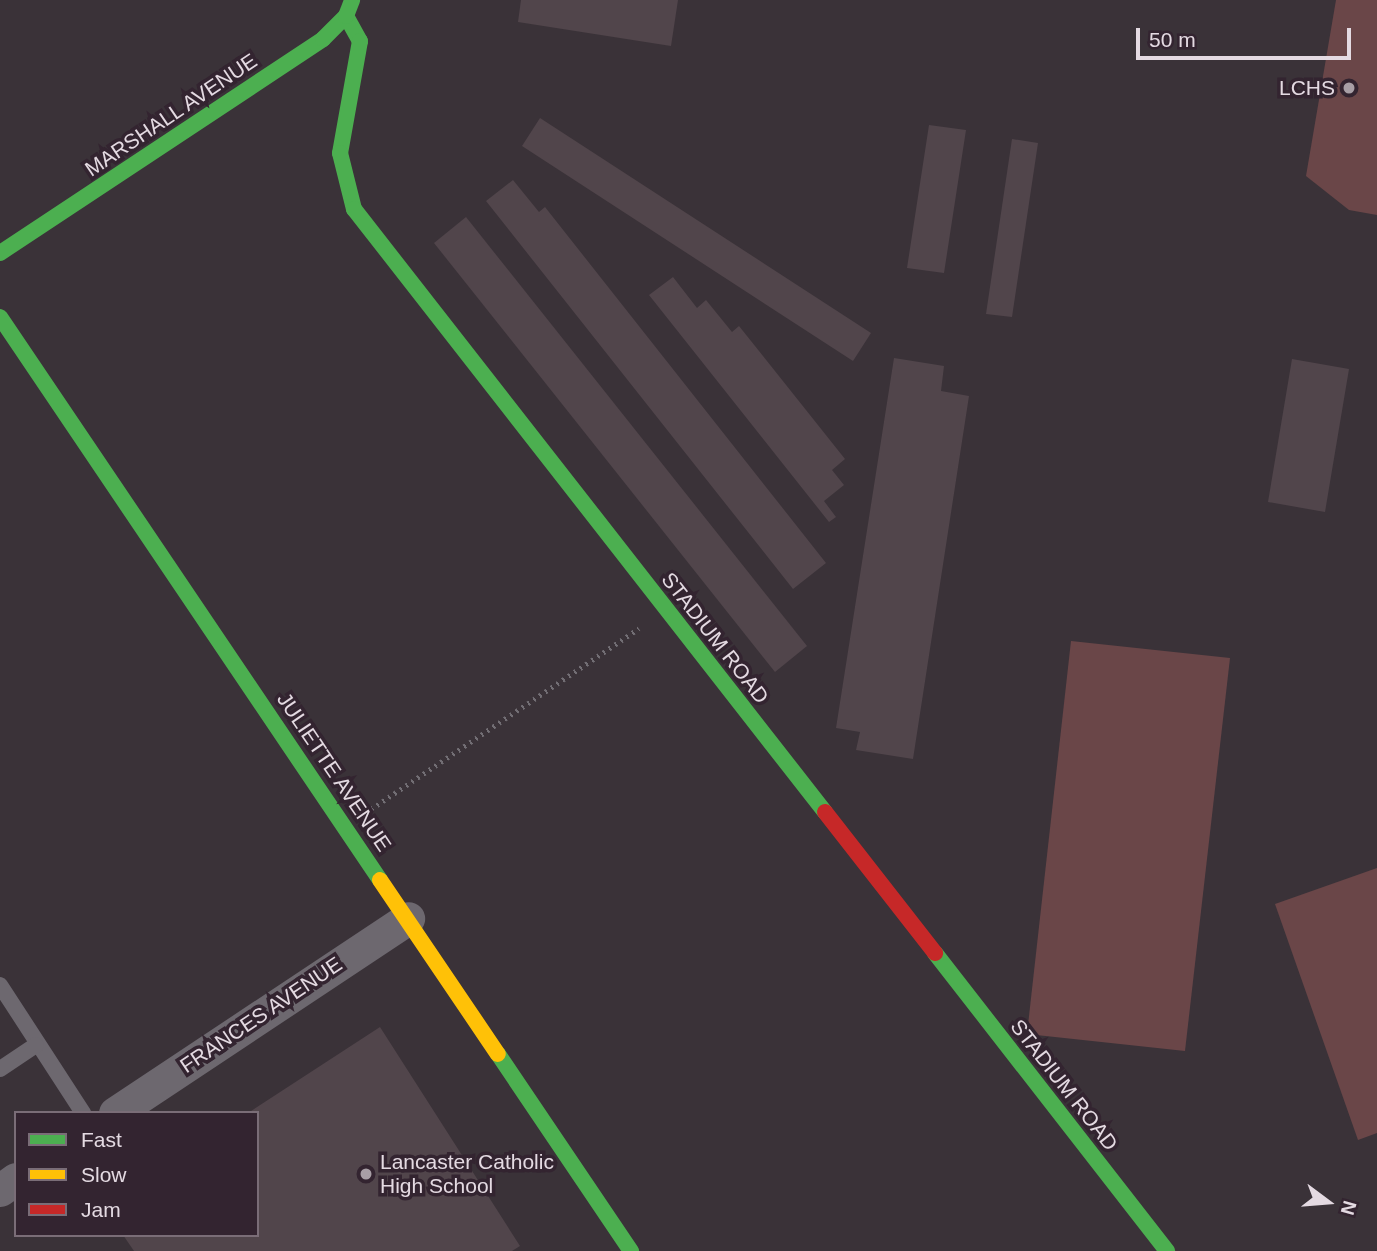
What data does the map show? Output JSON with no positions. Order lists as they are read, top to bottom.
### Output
{
  "streets": {
    "street": [
      "MARSHALL AVENUE",
      "STADIUM ROAD",
      "JULIETTE AVENUE",
      "FRANCES AVENUE"
    ]
  },
  "crossings": [
    ["MARSHALL AVENUE", "STADIUM ROAD"],
    ["JULIETTE AVENUE", "FRANCES AVENUE"]
  ],
  "places": ["LCHS", "Lancaster Catholic High School"],
  "legend": ["Fast", "Slow", "Jam"],
  "scale_bar": "50 m",
  "north": "right"
}
